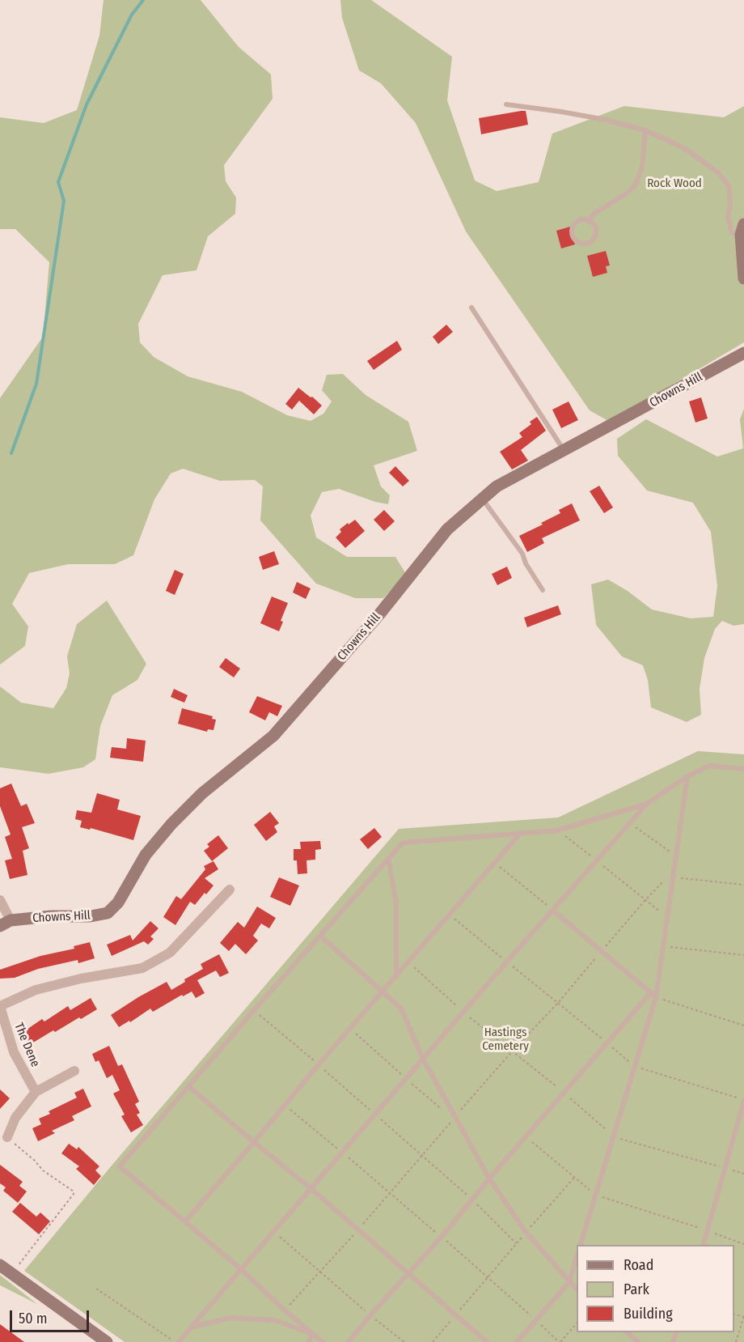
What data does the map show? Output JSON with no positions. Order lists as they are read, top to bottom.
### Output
{
  "streets": {
    "street": ["Chowns Hill", "The Dene"]
  },
  "parks": ["Rock Wood", "Hastings Cemetery"],
  "legend": ["Road", "Park", "Building"],
  "scale_bar": "50 m"
}
